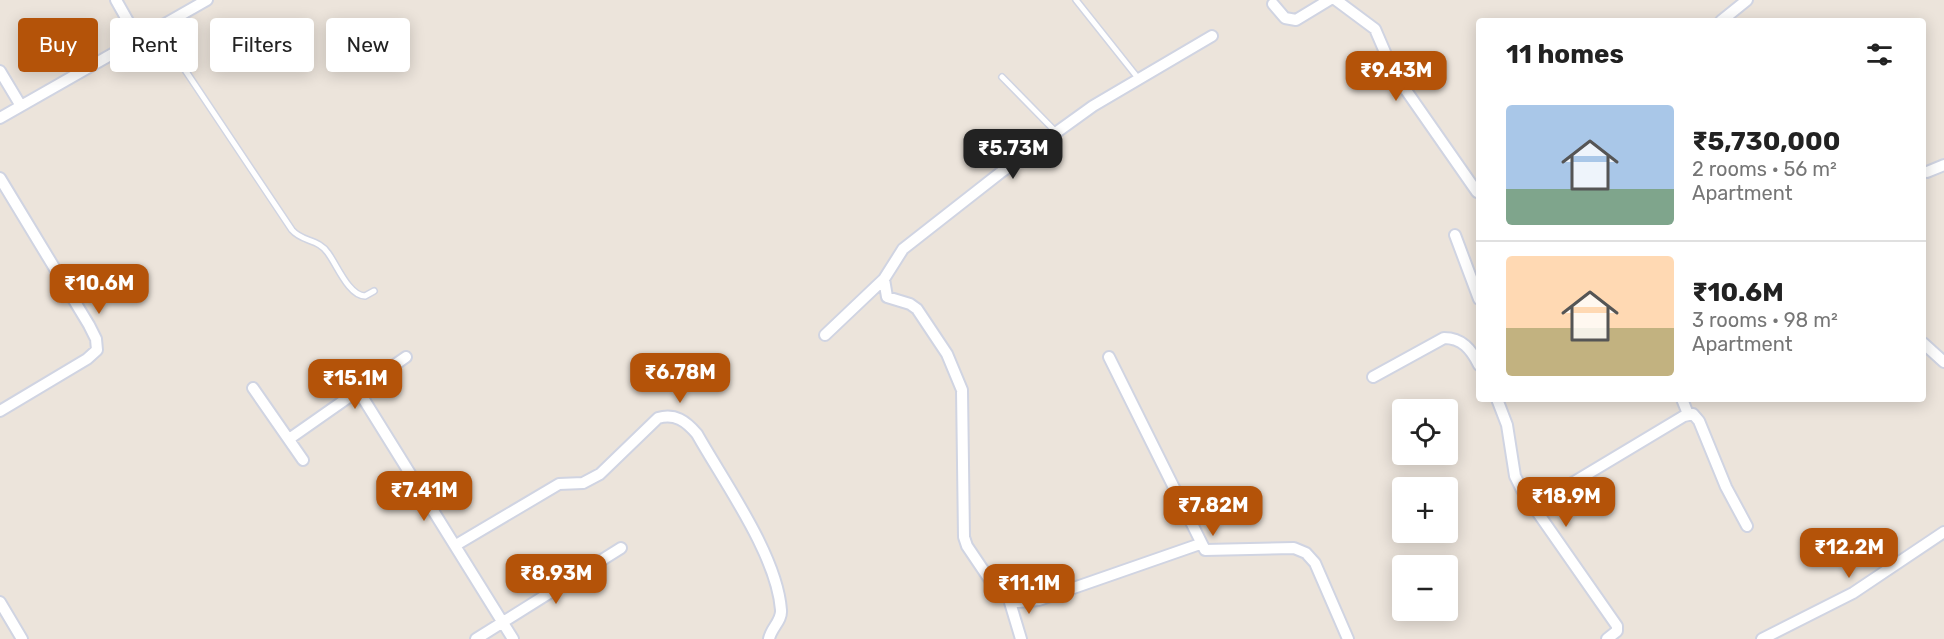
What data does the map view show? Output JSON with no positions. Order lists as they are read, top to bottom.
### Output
{
  "page": {
    "chip": [
      "Buy",
      "Rent",
      "Filters",
      "New"
    ],
    "heading": "11 homes",
    "price": [
      "₹9.43M",
      "₹5.73M",
      "₹10.6M",
      "₹6.78M",
      "₹15.1M",
      "₹7.41M",
      "₹18.9M",
      "₹7.82M",
      "₹12.2M",
      "₹8.93M",
      "₹11.1M"
    ],
    "list": [
      {
        "name": "₹5,730,000",
        "note": "2 rooms · 56 m² · Apartment"
      },
      {
        "name": "₹10.6M",
        "note": "3 rooms · 98 m² · Apartment"
      }
    ],
    "map_buttons": ["+", "−"]
  }
}
